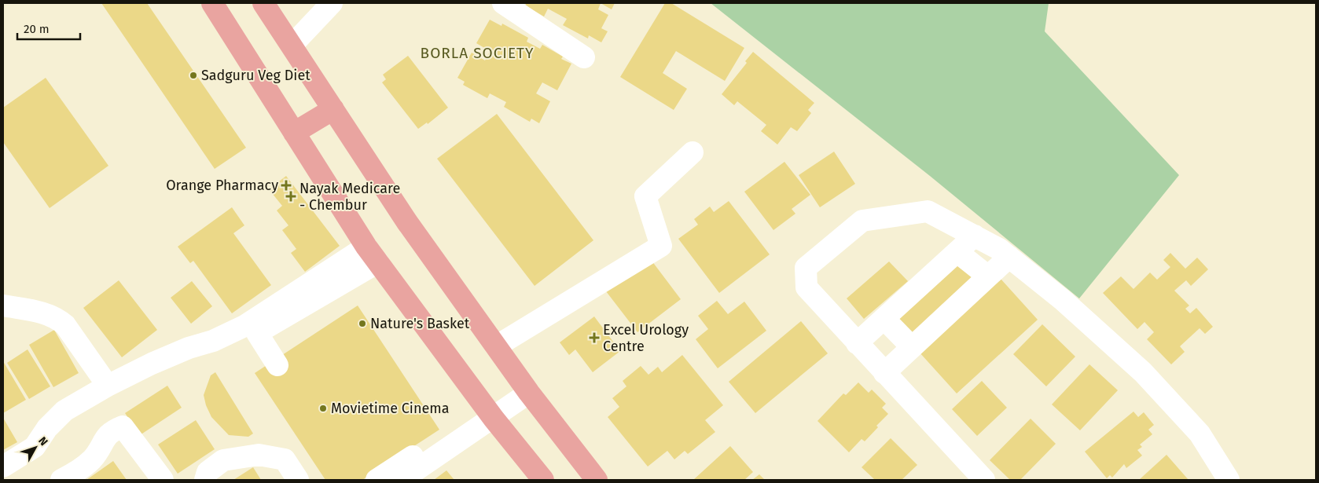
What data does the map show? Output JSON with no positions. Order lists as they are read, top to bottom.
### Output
{
  "districts": ["BORLA SOCIETY"],
  "places": {
    "other": ["Sadguru Veg Diet", "Nature's Basket", "Movietime Cinema"],
    "health": ["Orange Pharmacy", "Nayak Medicare - Chembur", "Excel Urology Centre"]
  },
  "scale_bar": "20 m",
  "north": "top right"
}
